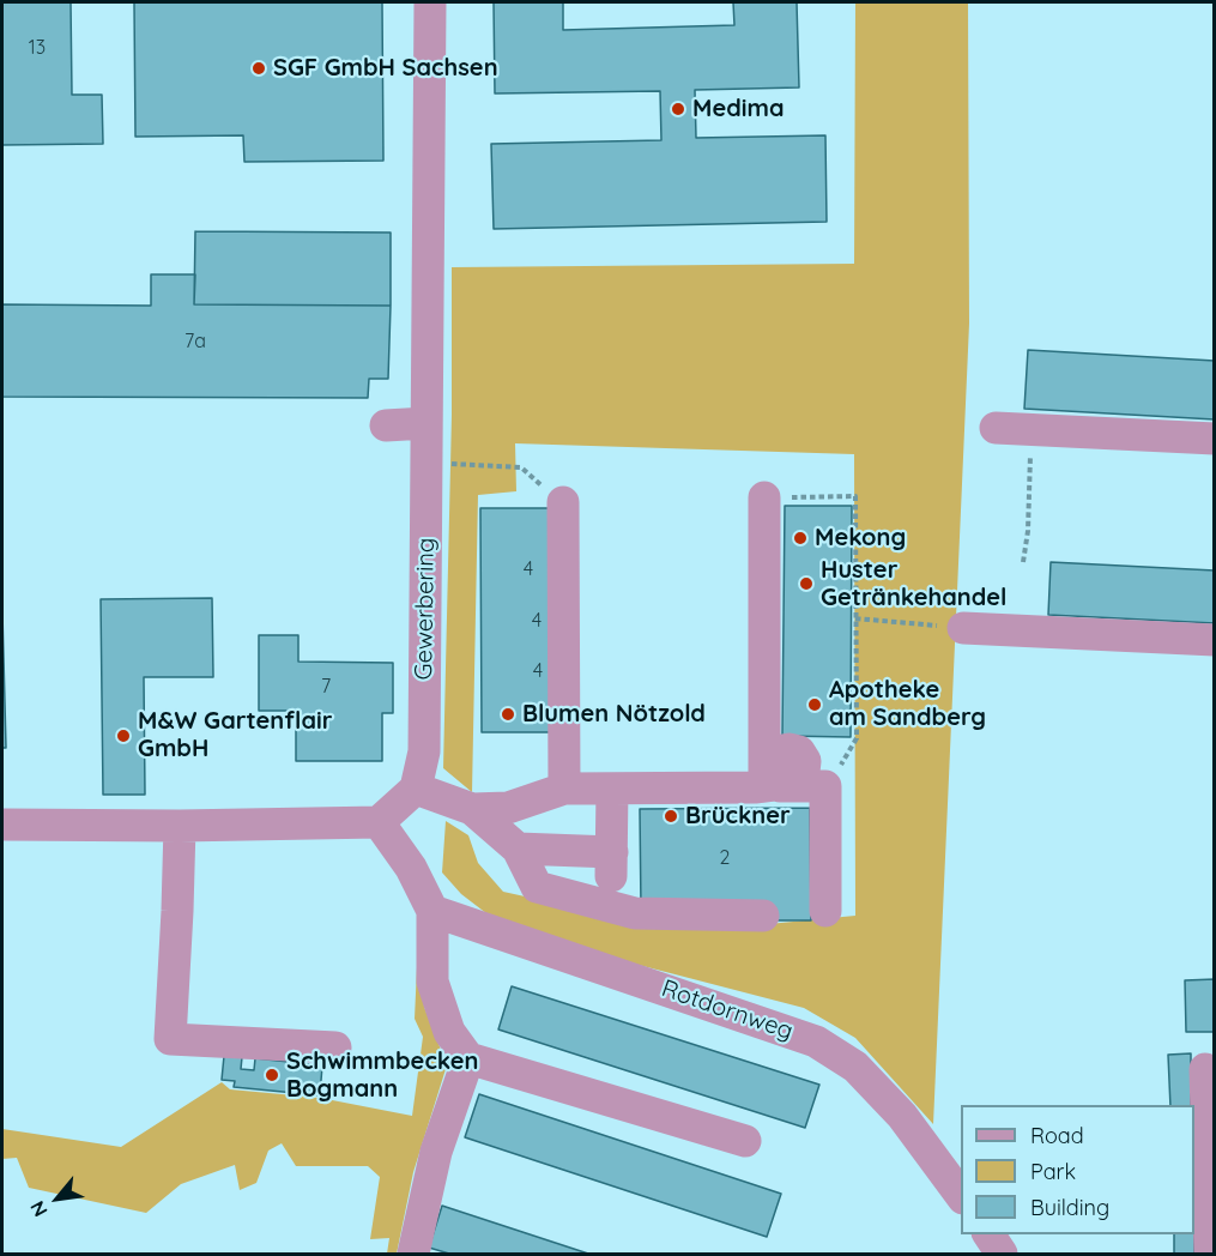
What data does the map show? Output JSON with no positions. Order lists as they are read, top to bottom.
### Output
{
  "streets": {
    "street": ["Gewerbering", "Rotdornweg"]
  },
  "places": [
    "SGF GmbH Sachsen",
    "Medima",
    "Mekong",
    "Huster Getränkehandel",
    "Apotheke am Sandberg",
    "Blumen Nötzold",
    "M&W Gartenflair GmbH",
    "Brückner",
    "Schwimmbecken Bogmann"
  ],
  "house_numbers": [
    "13",
    "7a",
    "4",
    "4",
    "4",
    "7",
    "2"
  ],
  "legend": ["Road", "Park", "Building"],
  "north": "bottom left"
}
